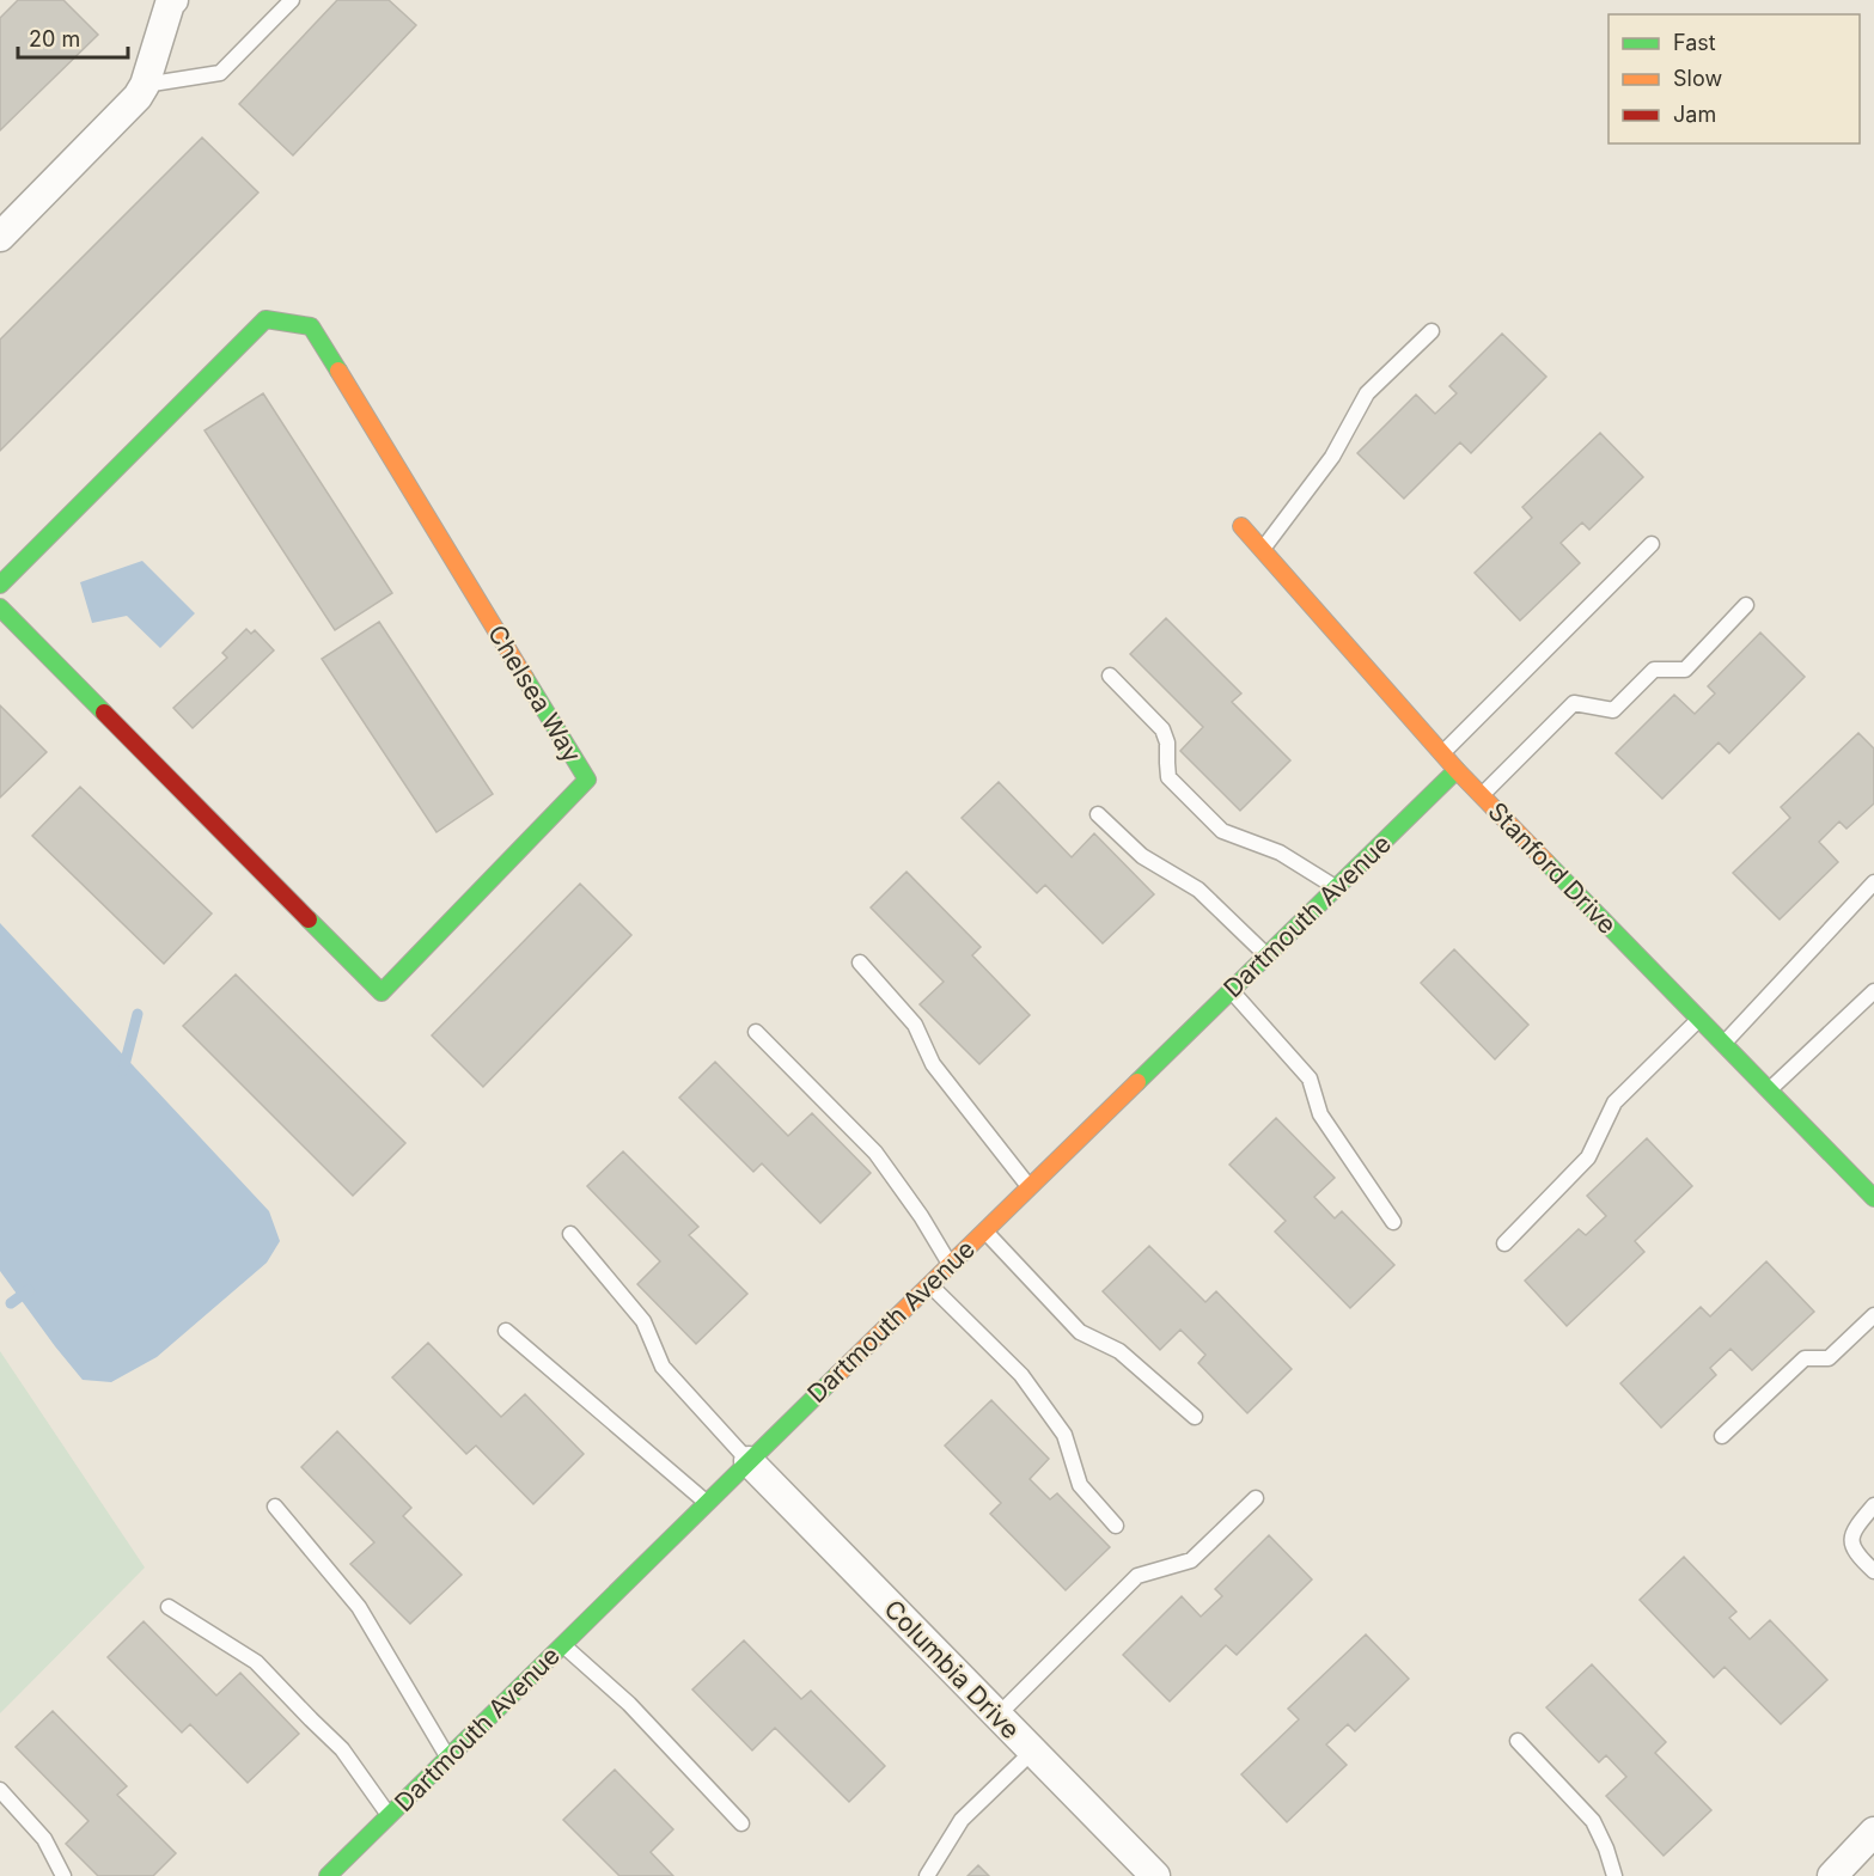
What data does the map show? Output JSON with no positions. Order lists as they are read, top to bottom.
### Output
{
  "streets": {
    "street": [
      "Chelsea Way",
      "Stanford Drive",
      "Dartmouth Avenue",
      "Columbia Drive"
    ]
  },
  "crossings": [
    ["Stanford Drive", "Dartmouth Avenue"],
    ["Dartmouth Avenue", "Columbia Drive"]
  ],
  "legend": ["Fast", "Slow", "Jam"],
  "scale_bar": "20 m"
}
